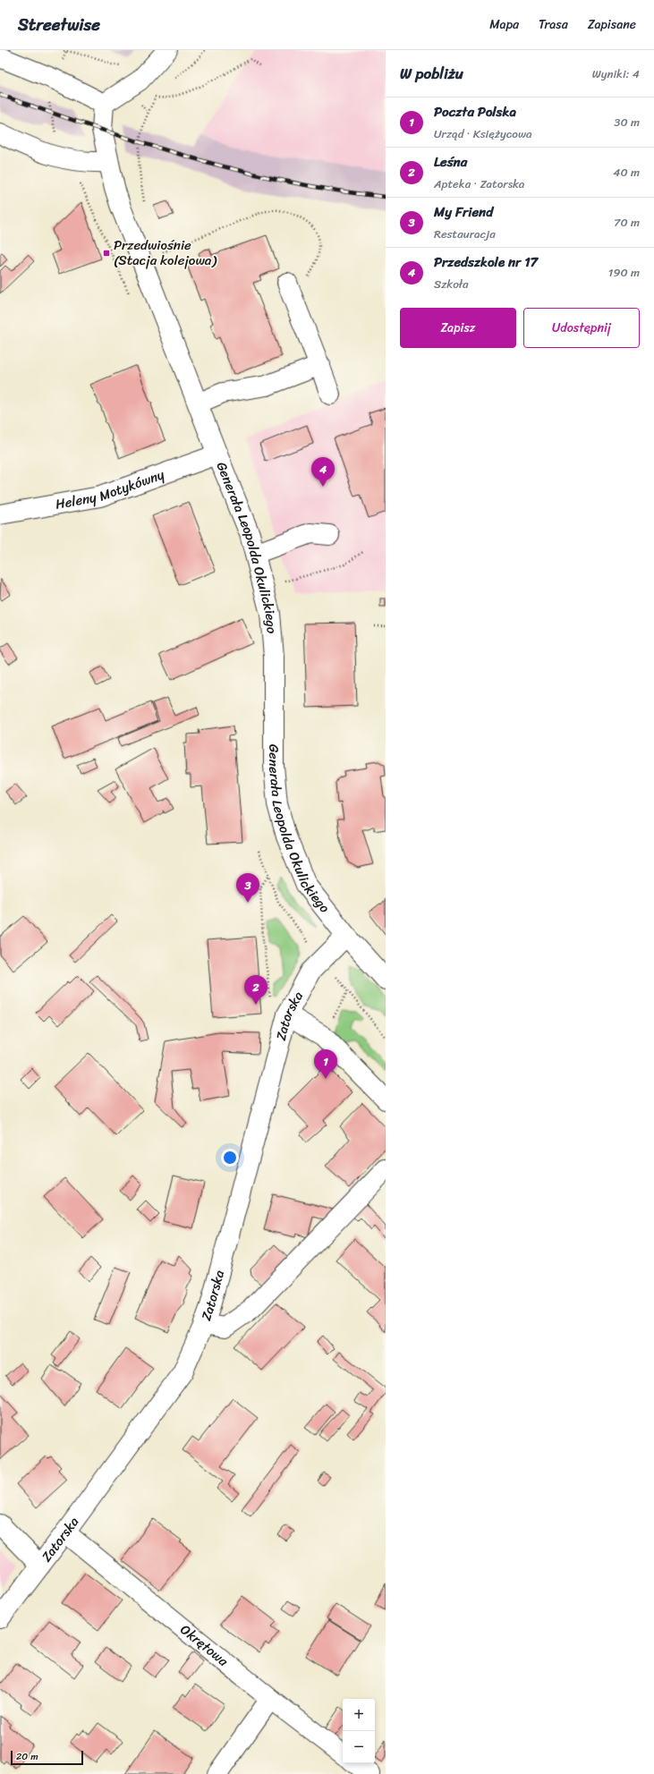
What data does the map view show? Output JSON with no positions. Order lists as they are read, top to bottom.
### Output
{
  "streets": {
    "street": [
      "Heleny Motykówny",
      "Generała Leopolda Okulickiego",
      "Zatorska",
      "Okrętowa"
    ]
  },
  "crossings": [
    ["Heleny Motykówny", "Generała Leopolda Okulickiego"],
    ["Generała Leopolda Okulickiego", "Zatorska"],
    ["Zatorska", "Okrętowa"]
  ],
  "places": {
    "transit": ["Przedwiośnie (Stacja kolejowa)"]
  },
  "scale_bar": "20 m",
  "page": {
    "header": "Streetwise",
    "nav": ["Mapa", "Trasa", "Zapisane"],
    "heading": ["W pobliżu", "Wyniki: 4"],
    "list": [
      {
        "mark": "1",
        "name": "Poczta Polska",
        "note": "Urząd · Księżycowa",
        "value": "30 m"
      },
      {
        "mark": "2",
        "name": "Leśna",
        "note": "Apteka · Zatorska",
        "value": "40 m"
      },
      {
        "mark": "3",
        "name": "My Friend",
        "note": "Restauracja",
        "value": "70 m"
      },
      {
        "mark": "4",
        "name": "Przedszkole nr 17",
        "note": "Szkoła",
        "value": "190 m"
      }
    ],
    "buttons": ["Zapisz", "Udostępnij"],
    "pins": [
      "4",
      "3",
      "2",
      "1"
    ],
    "map_buttons": ["+", "−"],
    "scale": "20 m"
  }
}
